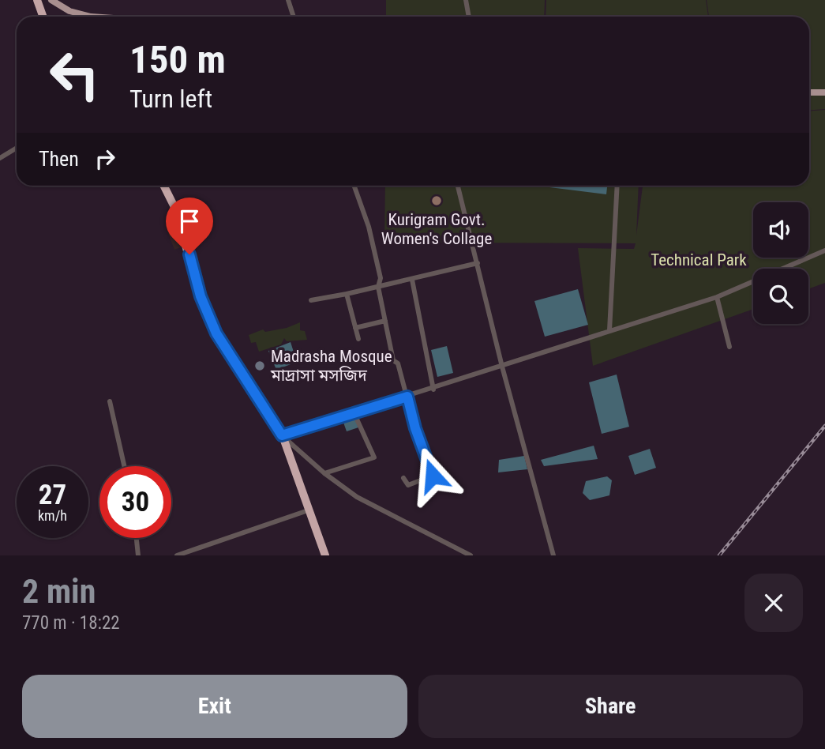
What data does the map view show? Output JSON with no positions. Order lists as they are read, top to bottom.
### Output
{
  "parks": ["Technical Park"],
  "places": ["Kurigram Govt. Women's Collage", "Madrasha Mosque মাদ্রাসা মসজিদ"],
  "page": {
    "turn": ["150 m", "Turn left"],
    "then": "Then",
    "speed": "27 km/h",
    "limit": "30",
    "heading": ["2 min", "770 m · 18:22"],
    "buttons": ["Exit", "Share"]
  }
}
